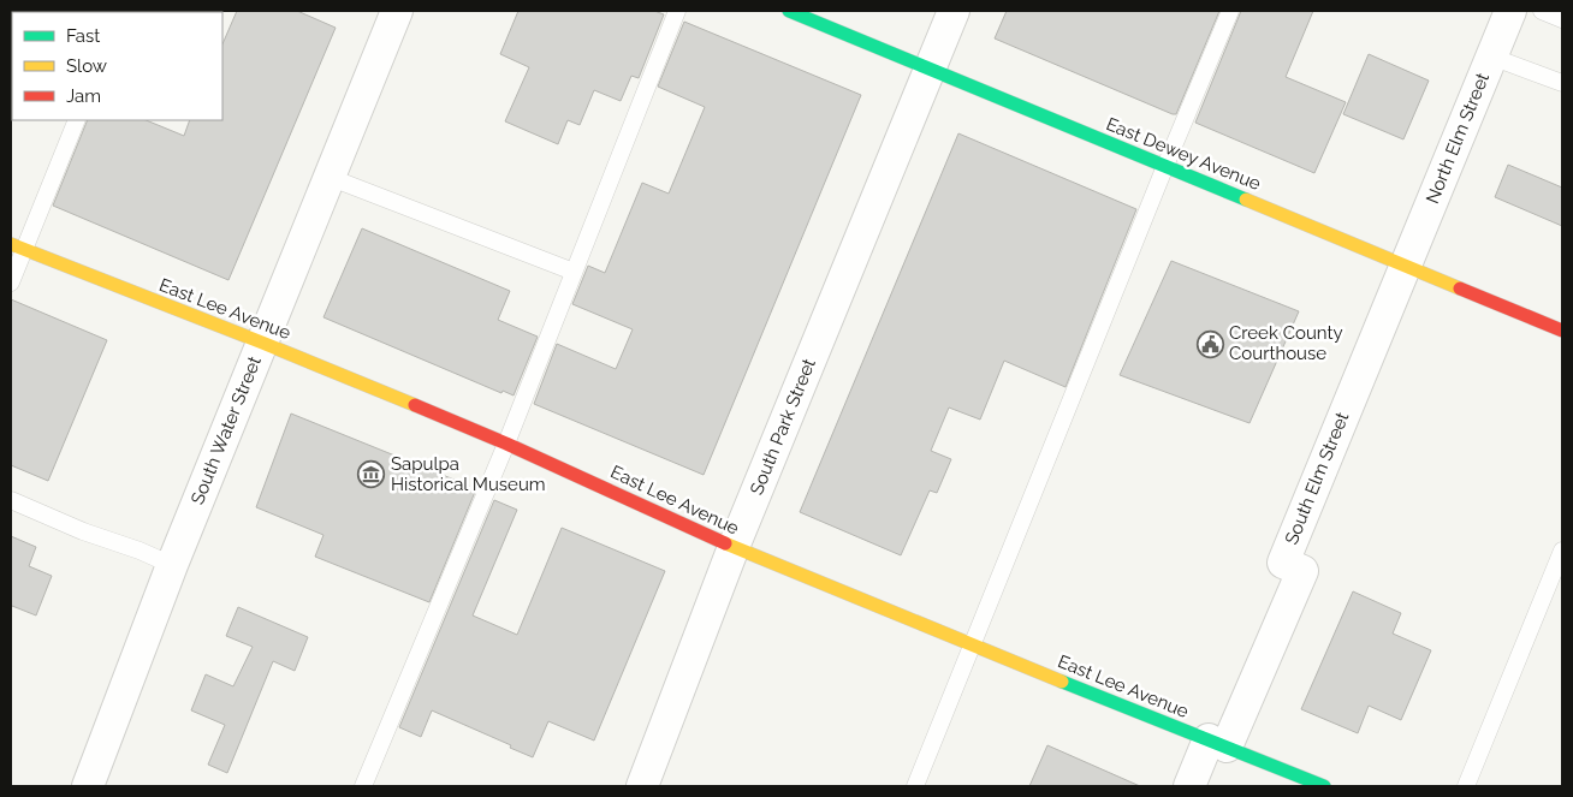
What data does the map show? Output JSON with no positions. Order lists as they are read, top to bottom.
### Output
{
  "streets": {
    "street": [
      "North Elm Street",
      "East Dewey Avenue",
      "East Lee Avenue",
      "South Park Street",
      "South Water Street",
      "South Elm Street"
    ]
  },
  "crossings": [
    ["North Elm Street", "East Dewey Avenue"],
    ["North Elm Street", "South Elm Street"],
    ["East Dewey Avenue", "South Park Street"],
    ["East Dewey Avenue", "South Elm Street"],
    ["East Lee Avenue", "South Park Street"],
    ["East Lee Avenue", "South Water Street"],
    ["East Lee Avenue", "South Elm Street"]
  ],
  "places": {
    "public building": ["Creek County Courthouse"],
    "museum": ["Sapulpa Historical Museum"]
  },
  "legend": ["Fast", "Slow", "Jam"]
}
